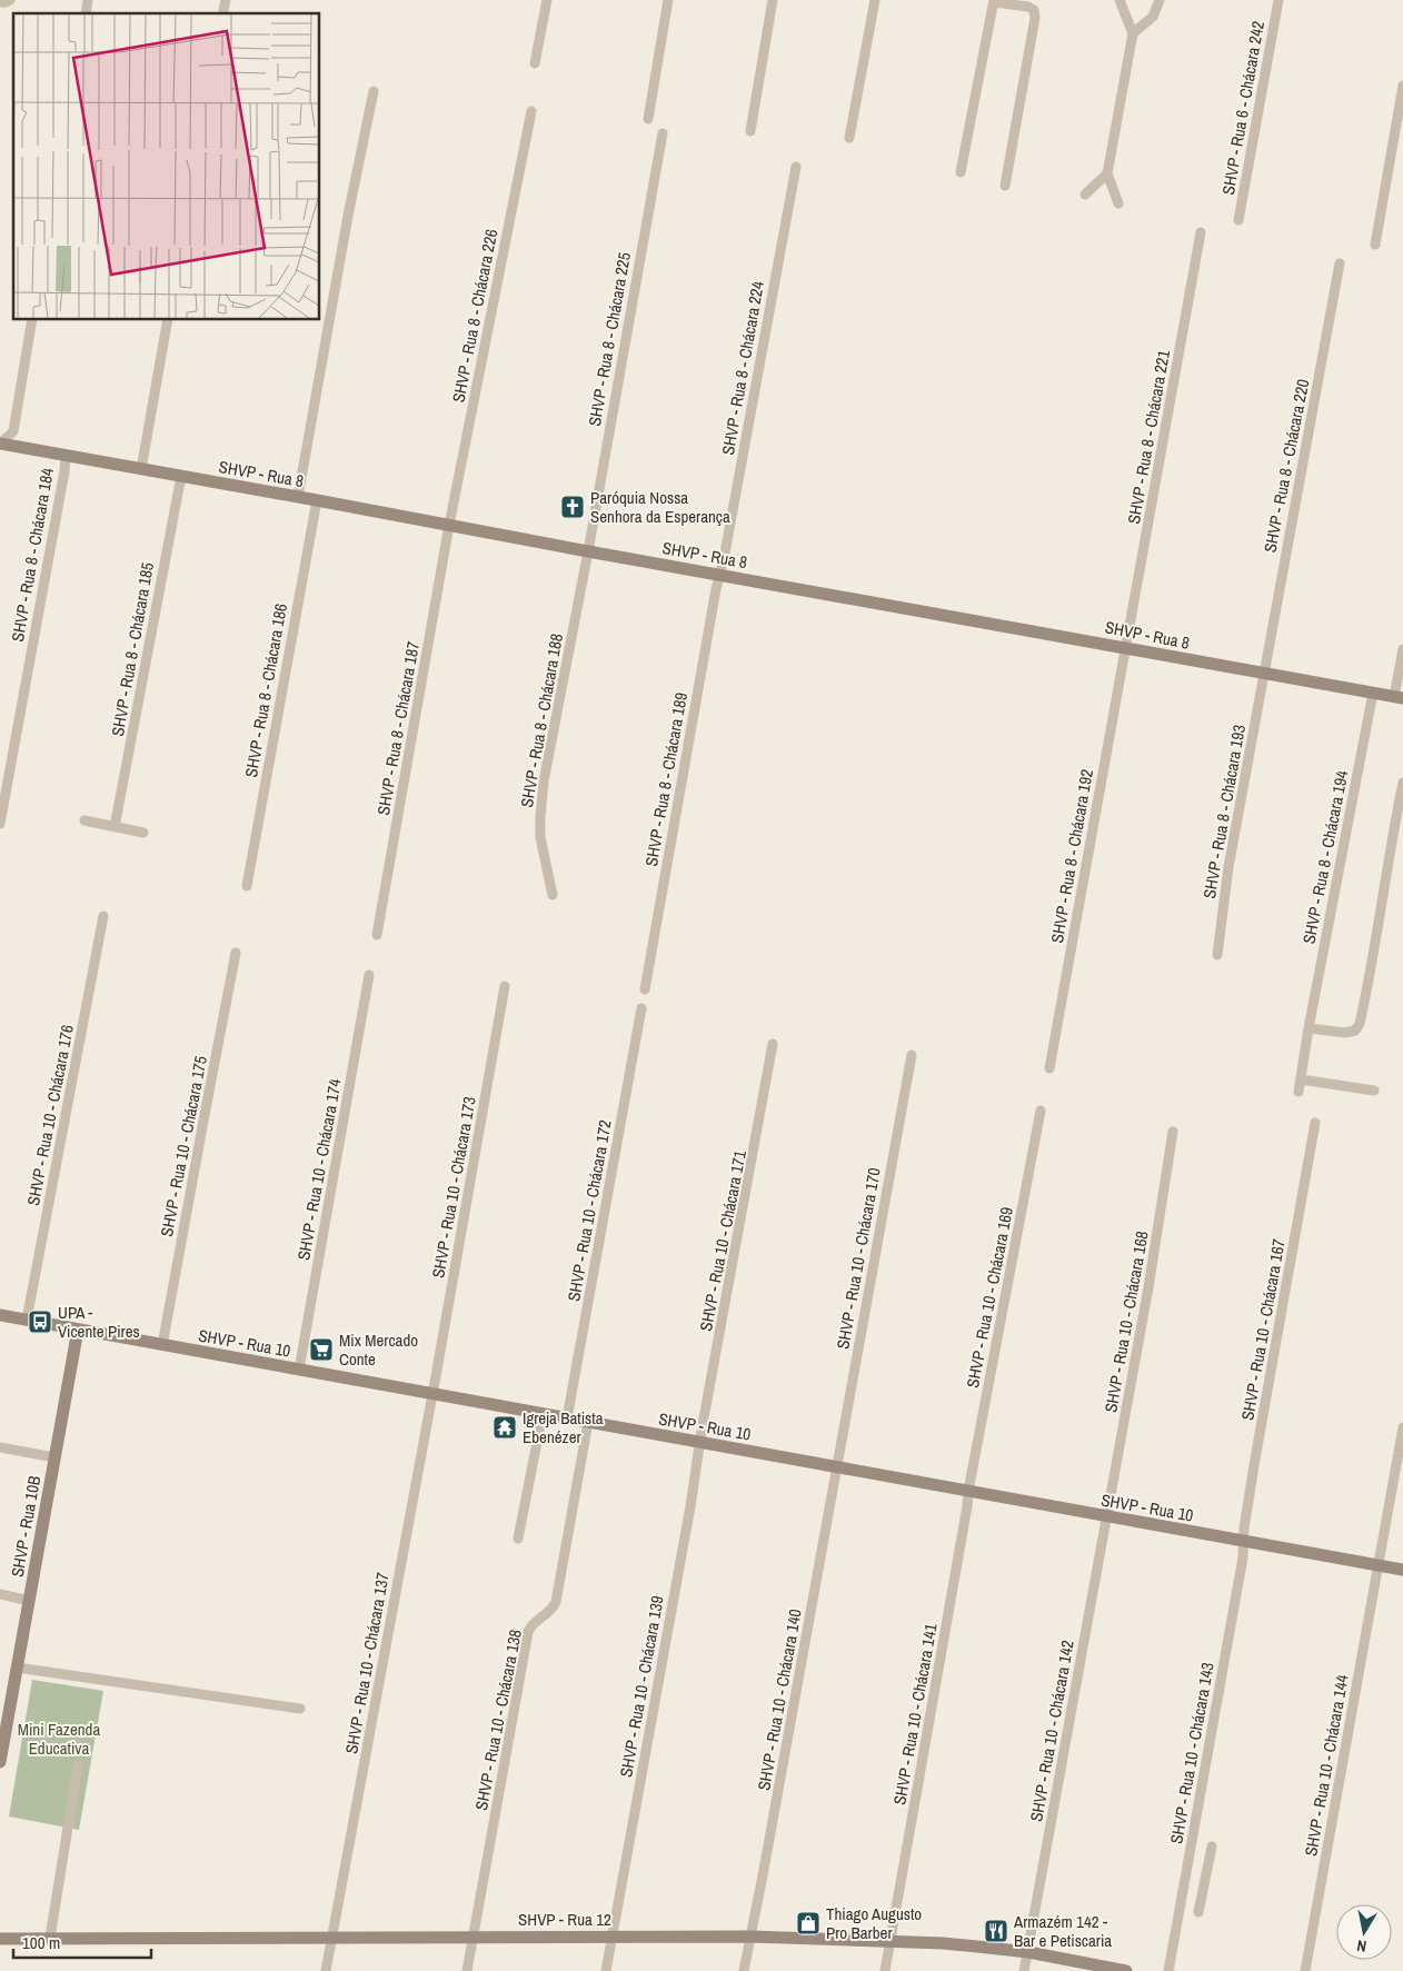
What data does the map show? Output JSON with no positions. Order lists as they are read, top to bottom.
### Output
{
  "streets": {
    "street": [
      "SHVP - Rua 6 - Chácara 242",
      "SHVP - Rua 8 - Chácara 226",
      "SHVP - Rua 8 - Chácara 225",
      "SHVP - Rua 8 - Chácara 224",
      "SHVP - Rua 8 - Chácara 221",
      "SHVP - Rua 8 - Chácara 220",
      "SHVP - Rua 8",
      "SHVP - Rua 8 - Chácara 184",
      "SHVP - Rua 8 - Chácara 185",
      "SHVP - Rua 8 - Chácara 186",
      "SHVP - Rua 8 - Chácara 188",
      "SHVP - Rua 8 - Chácara 187",
      "SHVP - Rua 8 - Chácara 189",
      "SHVP - Rua 8 - Chácara 193",
      "SHVP - Rua 8 - Chácara 192",
      "SHVP - Rua 8 - Chácara 194",
      "SHVP - Rua 10 - Chácara 176",
      "SHVP - Rua 10 - Chácara 175",
      "SHVP - Rua 10 - Chácara 174",
      "SHVP - Rua 10 - Chácara 173",
      "SHVP - Rua 10 - Chácara 172",
      "SHVP - Rua 10 - Chácara 171",
      "SHVP - Rua 10 - Chácara 170",
      "SHVP - Rua 10 - Chácara 169",
      "SHVP - Rua 10 - Chácara 168",
      "SHVP - Rua 10 - Chácara 167",
      "SHVP - Rua 10",
      "SHVP - Rua 10B",
      "SHVP - Rua 10 - Chácara 137",
      "SHVP - Rua 10 - Chácara 139",
      "SHVP - Rua 10 - Chácara 140",
      "SHVP - Rua 10 - Chácara 141",
      "SHVP - Rua 10 - Chácara 138",
      "SHVP - Rua 10 - Chácara 142",
      "SHVP - Rua 10 - Chácara 143",
      "SHVP - Rua 10 - Chácara 144",
      "SHVP - Rua 12"
    ]
  },
  "crossings": [
    ["SHVP - Rua 8 - Chácara 226", "SHVP - Rua 8"],
    ["SHVP - Rua 8 - Chácara 226", "SHVP - Rua 8 - Chácara 187"],
    ["SHVP - Rua 8 - Chácara 225", "SHVP - Rua 8"],
    ["SHVP - Rua 8 - Chácara 225", "SHVP - Rua 8 - Chácara 188"],
    ["SHVP - Rua 8 - Chácara 224", "SHVP - Rua 8"],
    ["SHVP - Rua 8 - Chácara 224", "SHVP - Rua 8 - Chácara 189"],
    ["SHVP - Rua 8 - Chácara 221", "SHVP - Rua 8"],
    ["SHVP - Rua 8 - Chácara 221", "SHVP - Rua 8 - Chácara 192"],
    ["SHVP - Rua 8 - Chácara 220", "SHVP - Rua 8"],
    ["SHVP - Rua 8 - Chácara 220", "SHVP - Rua 8 - Chácara 193"],
    ["SHVP - Rua 8", "SHVP - Rua 8 - Chácara 184"],
    ["SHVP - Rua 8", "SHVP - Rua 8 - Chácara 185"],
    ["SHVP - Rua 8", "SHVP - Rua 8 - Chácara 186"],
    ["SHVP - Rua 8", "SHVP - Rua 8 - Chácara 188"],
    ["SHVP - Rua 8", "SHVP - Rua 8 - Chácara 187"],
    ["SHVP - Rua 8", "SHVP - Rua 8 - Chácara 189"],
    ["SHVP - Rua 8", "SHVP - Rua 8 - Chácara 193"],
    ["SHVP - Rua 8", "SHVP - Rua 8 - Chácara 192"],
    ["SHVP - Rua 8", "SHVP - Rua 8 - Chácara 194"],
    ["SHVP - Rua 10 - Chácara 176", "SHVP - Rua 10"],
    ["SHVP - Rua 10 - Chácara 175", "SHVP - Rua 10"],
    ["SHVP - Rua 10 - Chácara 174", "SHVP - Rua 10"],
    ["SHVP - Rua 10 - Chácara 173", "SHVP - Rua 10"],
    ["SHVP - Rua 10 - Chácara 173", "SHVP - Rua 10 - Chácara 137"],
    ["SHVP - Rua 10 - Chácara 172", "SHVP - Rua 10"],
    ["SHVP - Rua 10 - Chácara 171", "SHVP - Rua 10"],
    ["SHVP - Rua 10 - Chácara 171", "SHVP - Rua 10 - Chácara 139"],
    ["SHVP - Rua 10 - Chácara 170", "SHVP - Rua 10"],
    ["SHVP - Rua 10 - Chácara 170", "SHVP - Rua 10 - Chácara 140"],
    ["SHVP - Rua 10 - Chácara 169", "SHVP - Rua 10"],
    ["SHVP - Rua 10 - Chácara 169", "SHVP - Rua 10 - Chácara 141"],
    ["SHVP - Rua 10 - Chácara 168", "SHVP - Rua 10"],
    ["SHVP - Rua 10 - Chácara 168", "SHVP - Rua 10 - Chácara 142"],
    ["SHVP - Rua 10 - Chácara 167", "SHVP - Rua 10"],
    ["SHVP - Rua 10 - Chácara 167", "SHVP - Rua 10 - Chácara 143"],
    ["SHVP - Rua 10", "SHVP - Rua 10B"],
    ["SHVP - Rua 10", "SHVP - Rua 10 - Chácara 137"],
    ["SHVP - Rua 10", "SHVP - Rua 10 - Chácara 139"],
    ["SHVP - Rua 10", "SHVP - Rua 10 - Chácara 140"],
    ["SHVP - Rua 10", "SHVP - Rua 10 - Chácara 141"],
    ["SHVP - Rua 10", "SHVP - Rua 10 - Chácara 138"],
    ["SHVP - Rua 10", "SHVP - Rua 10 - Chácara 142"],
    ["SHVP - Rua 10", "SHVP - Rua 10 - Chácara 143"],
    ["SHVP - Rua 10", "SHVP - Rua 10 - Chácara 144"],
    ["SHVP - Rua 10 - Chácara 137", "SHVP - Rua 12"],
    ["SHVP - Rua 10 - Chácara 139", "SHVP - Rua 12"],
    ["SHVP - Rua 10 - Chácara 140", "SHVP - Rua 12"],
    ["SHVP - Rua 10 - Chácara 141", "SHVP - Rua 12"],
    ["SHVP - Rua 10 - Chácara 138", "SHVP - Rua 12"],
    ["SHVP - Rua 10 - Chácara 142", "SHVP - Rua 12"]
  ],
  "parks": ["Mini Fazenda Educativa"],
  "places": {
    "church": ["Paróquia Nossa Senhora da Esperança"],
    "bus stop": ["UPA - Vicente Pires"],
    "supermarket": ["Mix Mercado Conte"],
    "temple": ["Igreja Batista Ebenézer"],
    "shop": ["Thiago Augusto Pro Barber"],
    "restaurant": ["Armazém 142 - Bar e Petiscaria"]
  },
  "scale_bar": "100 m",
  "north": "bottom"
}
